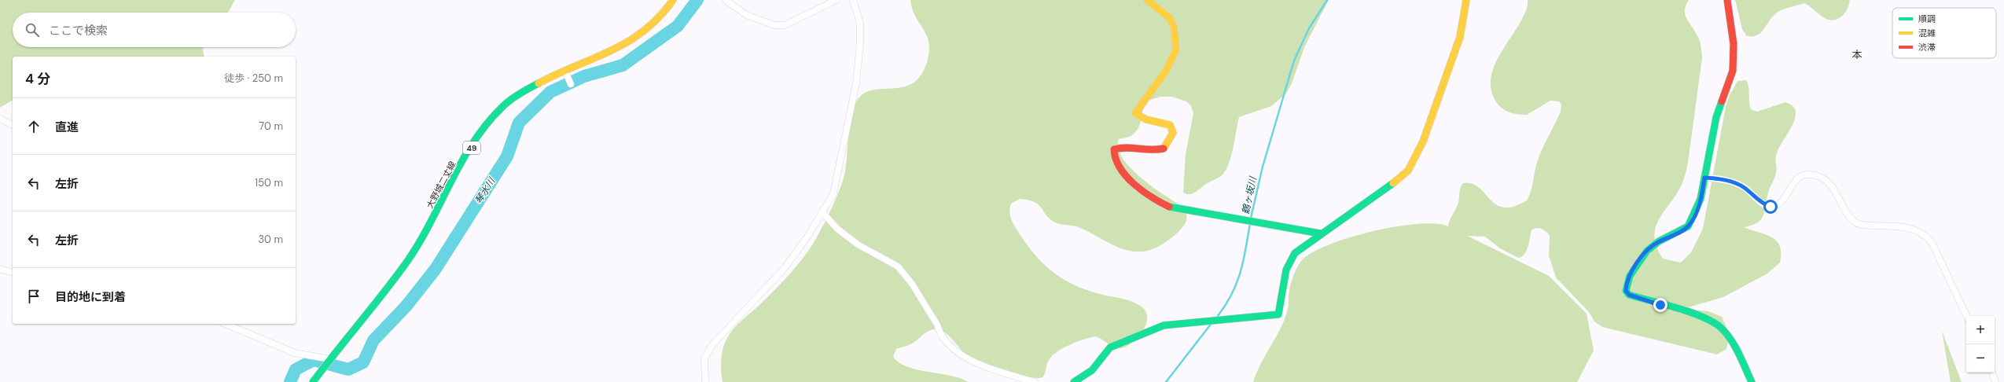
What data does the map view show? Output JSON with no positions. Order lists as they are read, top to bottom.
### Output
{
  "streets": {
    "street": ["49", "大野城二丈線"]
  },
  "crossings": [
    ["49", "大野城二丈線"]
  ],
  "districts": ["本"],
  "water": ["琴水川", "鶴ヶ坂川"],
  "legend": ["順調", "混雑", "渋滞"],
  "page": {
    "search": "ここで検索",
    "heading": ["4 分", "徒歩 · 250 m"],
    "list": [
      ["直進", "70 m"],
      ["左折", "150 m"],
      ["左折", "30 m"],
      "目的地に到着"
    ],
    "map_buttons": ["+", "−"]
  }
}
